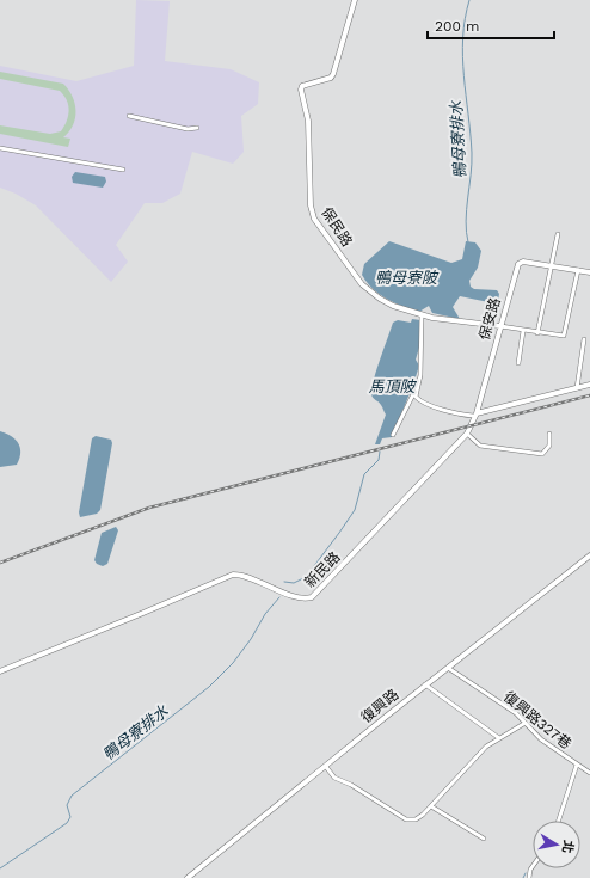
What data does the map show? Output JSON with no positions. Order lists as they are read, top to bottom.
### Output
{
  "streets": {
    "street": [
      "保民路",
      "保安路",
      "新民路",
      "復興路",
      "復興路327巷"
    ]
  },
  "crossings": [
    ["保民路", "保安路"],
    ["保安路", "新民路"],
    ["復興路", "復興路327巷"]
  ],
  "water": ["鴨母寮排水", "鴨母寮陂", "馬頂陂"],
  "scale_bar": "200 m",
  "north": "right"
}
